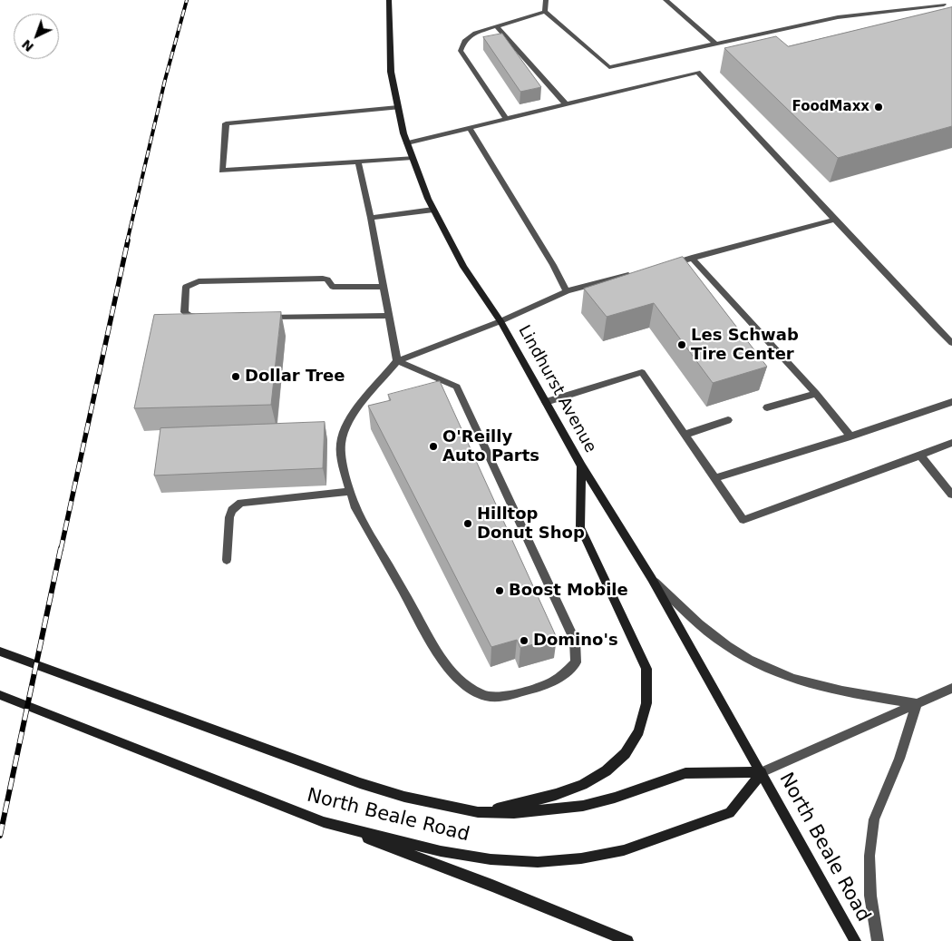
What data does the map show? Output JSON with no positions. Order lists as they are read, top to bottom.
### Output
{
  "streets": {
    "main road": ["Lindhurst Avenue", "North Beale Road"]
  },
  "crossings": [
    ["Lindhurst Avenue", "North Beale Road"]
  ],
  "places": [
    "FoodMaxx",
    "Les Schwab Tire Center",
    "Dollar Tree",
    "O'Reilly Auto Parts",
    "Hilltop Donut Shop",
    "Boost Mobile",
    "Domino's"
  ],
  "north": "bottom left"
}
